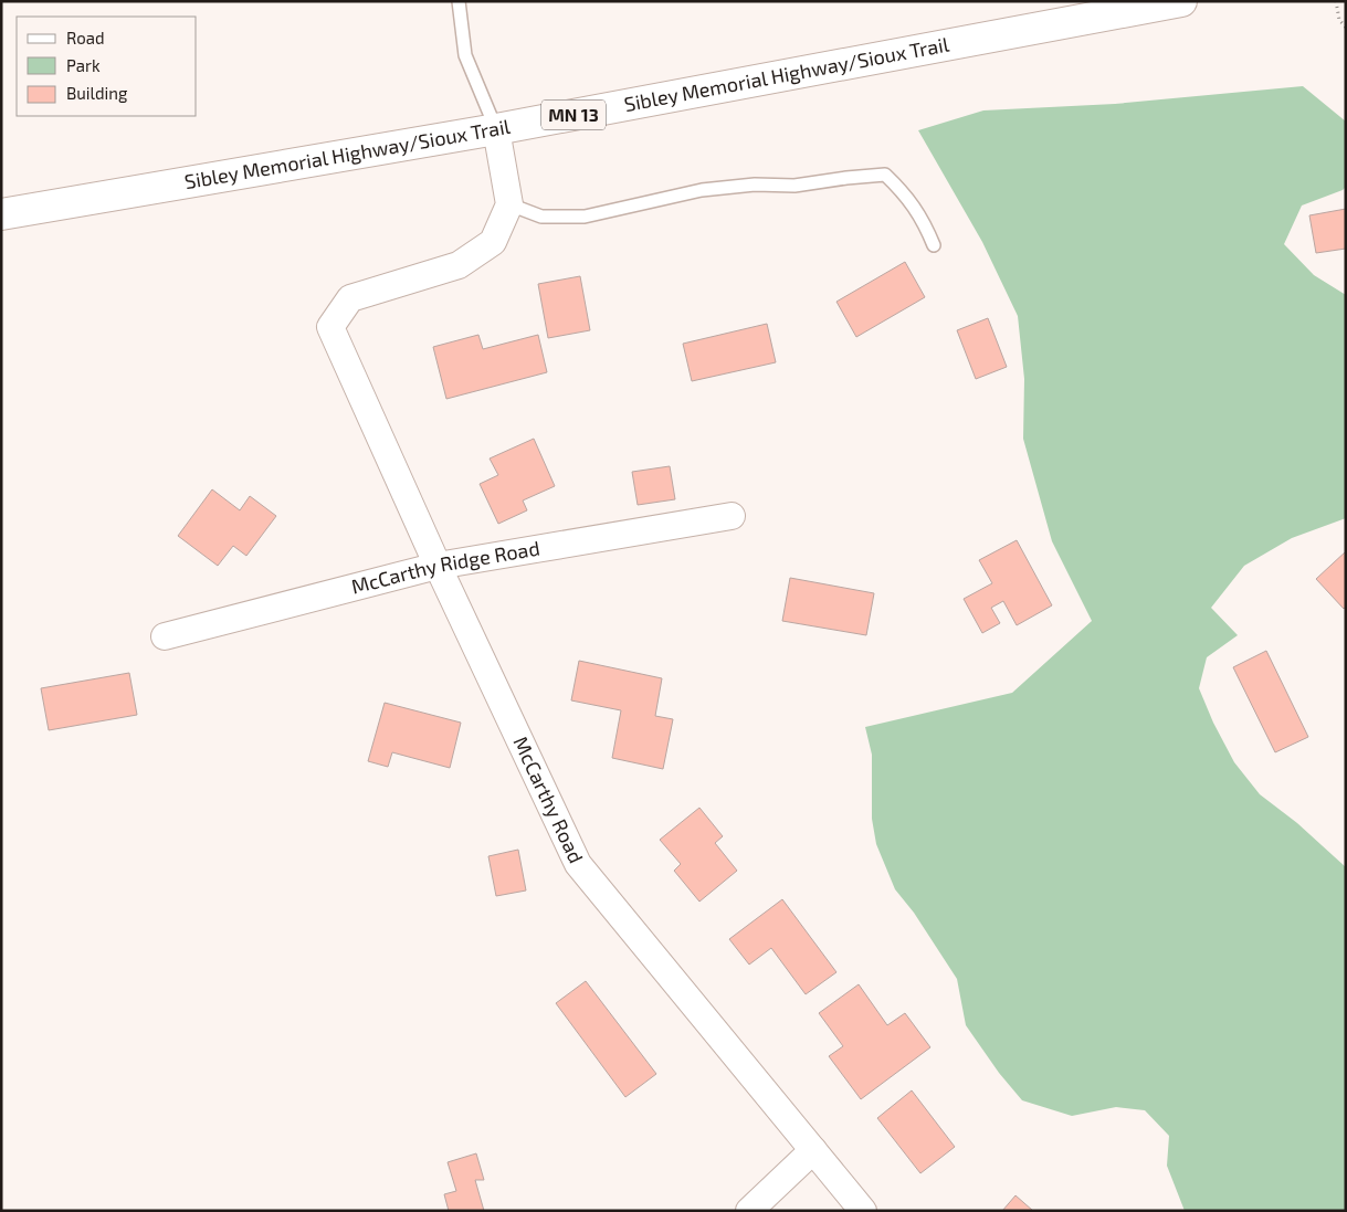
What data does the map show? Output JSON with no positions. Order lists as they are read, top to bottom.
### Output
{
  "streets": {
    "highway": ["Sibley Memorial Highway/Sioux Trail", "MN 13"],
    "street": ["McCarthy Ridge Road", "McCarthy Road"]
  },
  "crossings": [
    ["McCarthy Ridge Road", "McCarthy Road"]
  ],
  "legend": ["Road", "Park", "Building"]
}
